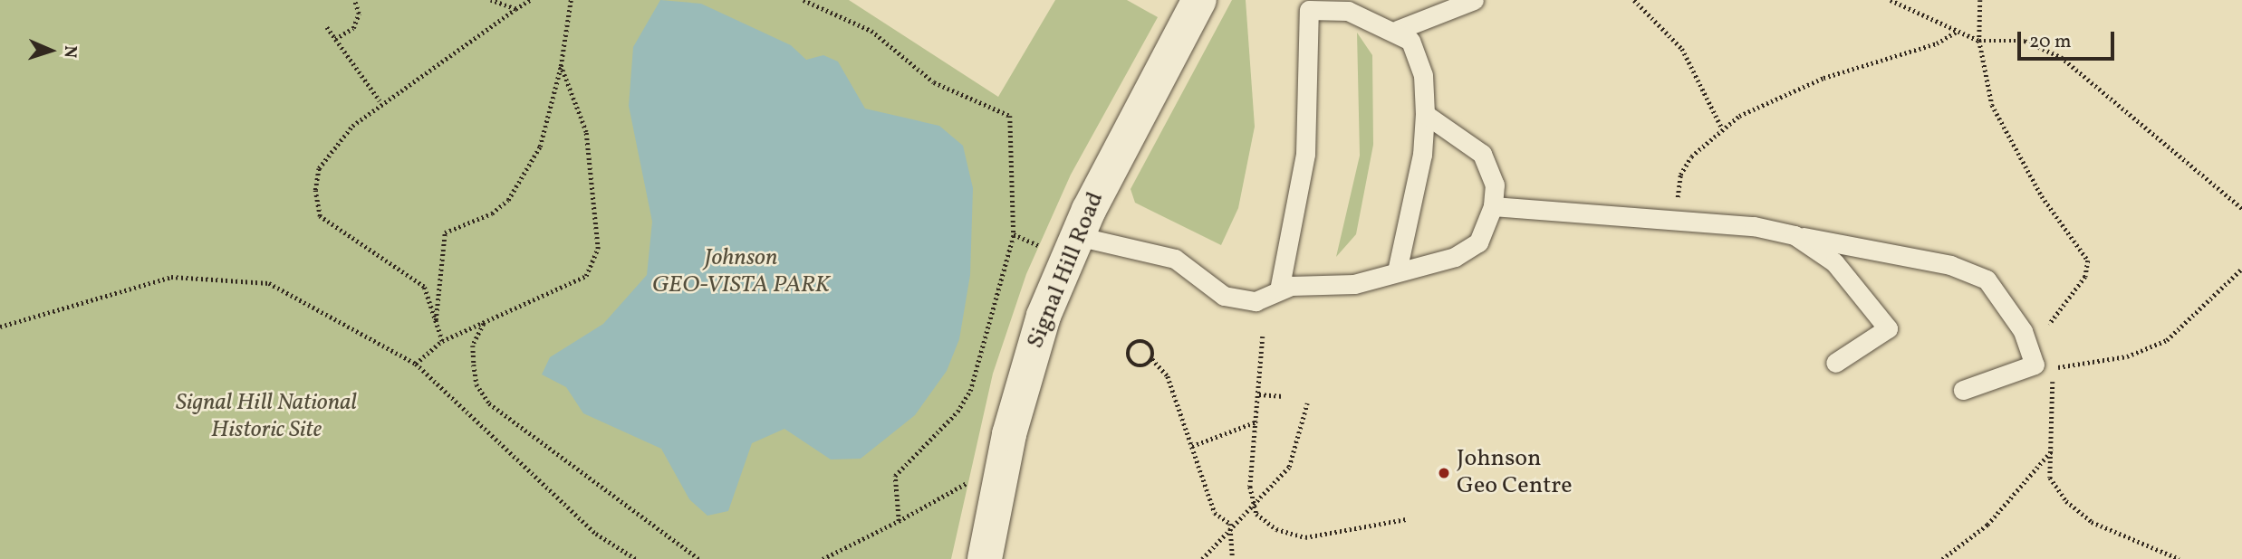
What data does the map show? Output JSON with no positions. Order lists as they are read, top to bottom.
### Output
{
  "streets": {
    "street": ["Signal Hill Road"]
  },
  "parks": ["Johnson GEO-VISTA PARK", "Signal Hill National Historic Site"],
  "places": ["Johnson Geo Centre"],
  "scale_bar": "20 m",
  "north": "right"
}
